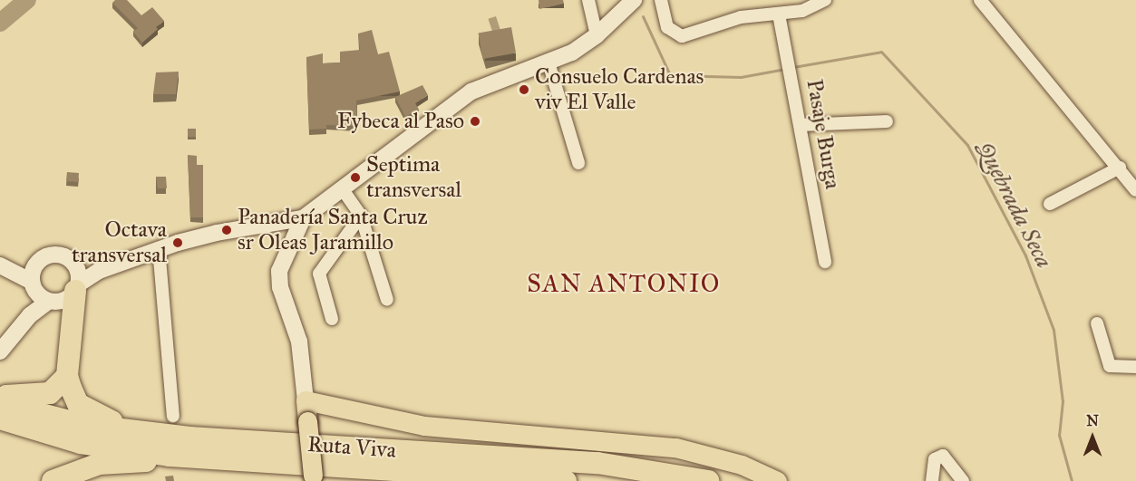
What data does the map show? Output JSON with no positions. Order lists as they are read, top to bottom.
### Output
{
  "streets": {
    "highway": ["Ruta Viva"],
    "street": ["Pasaje Burga"]
  },
  "districts": ["SAN ANTONIO"],
  "water": ["Quebrada Seca"],
  "places": [
    "Consuelo Cardenas viv El Valle",
    "Fybeca al Paso",
    "Septima transversal",
    "Panadería Santa Cruz sr Oleas Jaramillo",
    "Octava transversal"
  ],
  "north": "top"
}
